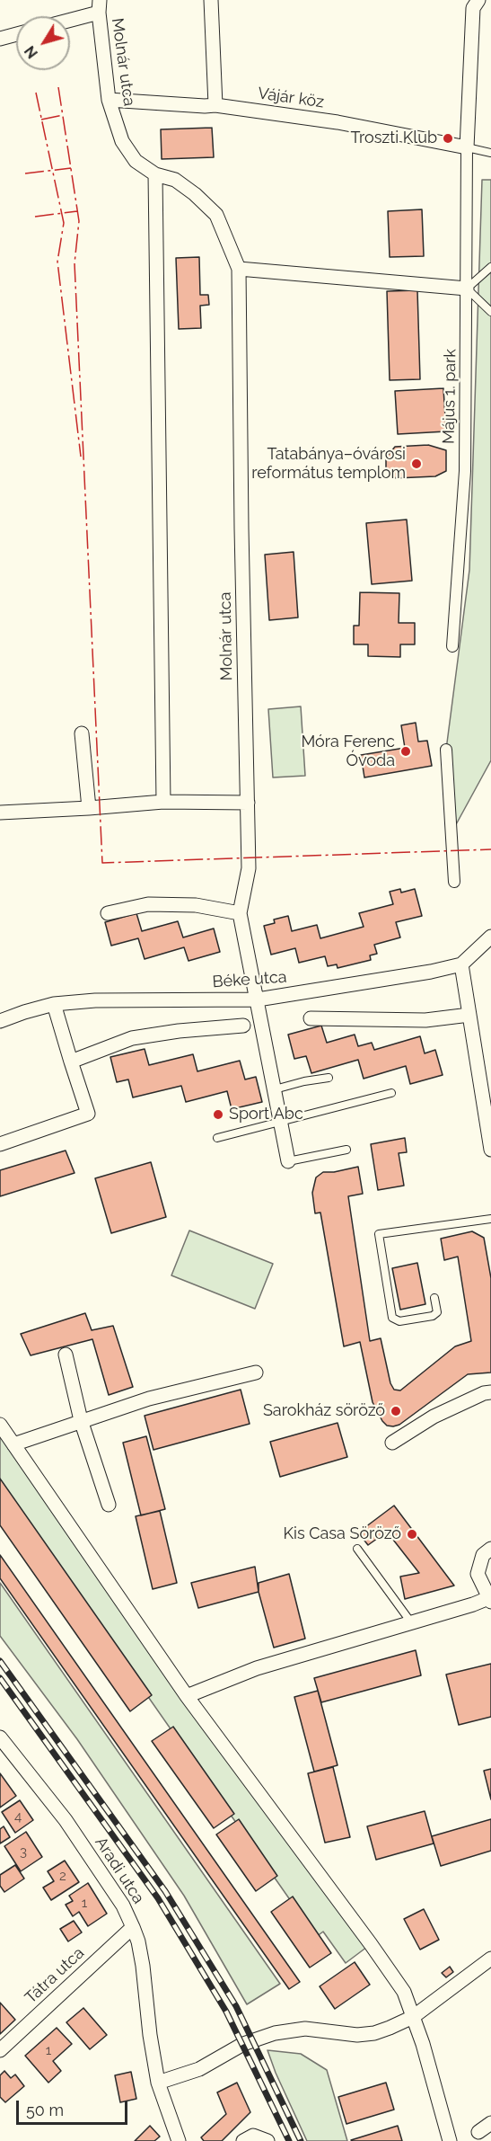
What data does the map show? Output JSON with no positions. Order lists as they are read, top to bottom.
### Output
{
  "streets": {
    "street": [
      "Molnár utca",
      "Vájár köz",
      "Május 1. park",
      "Béke utca",
      "Aradi utca",
      "Tátra utca"
    ]
  },
  "crossings": [
    ["Molnár utca", "Vájár köz"],
    ["Molnár utca", "Béke utca"],
    ["Vájár köz", "Május 1. park"],
    ["Aradi utca", "Tátra utca"]
  ],
  "places": [
    "Troszti Klub",
    "Tatabánya–óvárosi református templom",
    "Móra Ferenc Óvoda",
    "Sport Abc",
    "Sarokház söröző",
    "Kis Casa Söröző"
  ],
  "house_numbers": [
    "4",
    "3",
    "2",
    "1",
    "1"
  ],
  "scale_bar": "50 m",
  "north": "bottom left"
}
